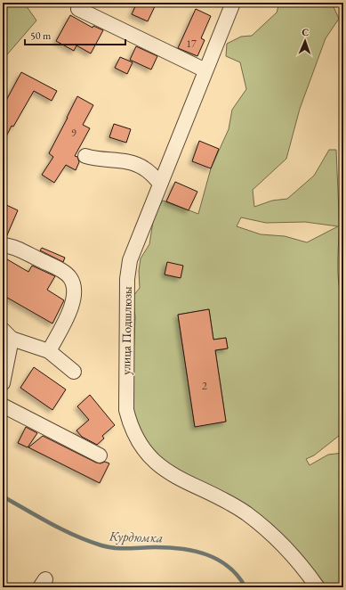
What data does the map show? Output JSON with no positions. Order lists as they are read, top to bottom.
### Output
{
  "streets": {
    "street": ["улица Подшлюзы"]
  },
  "water": ["Курдюмка"],
  "house_numbers": ["17", "9", "2"],
  "scale_bar": "50 m",
  "north": "top"
}
